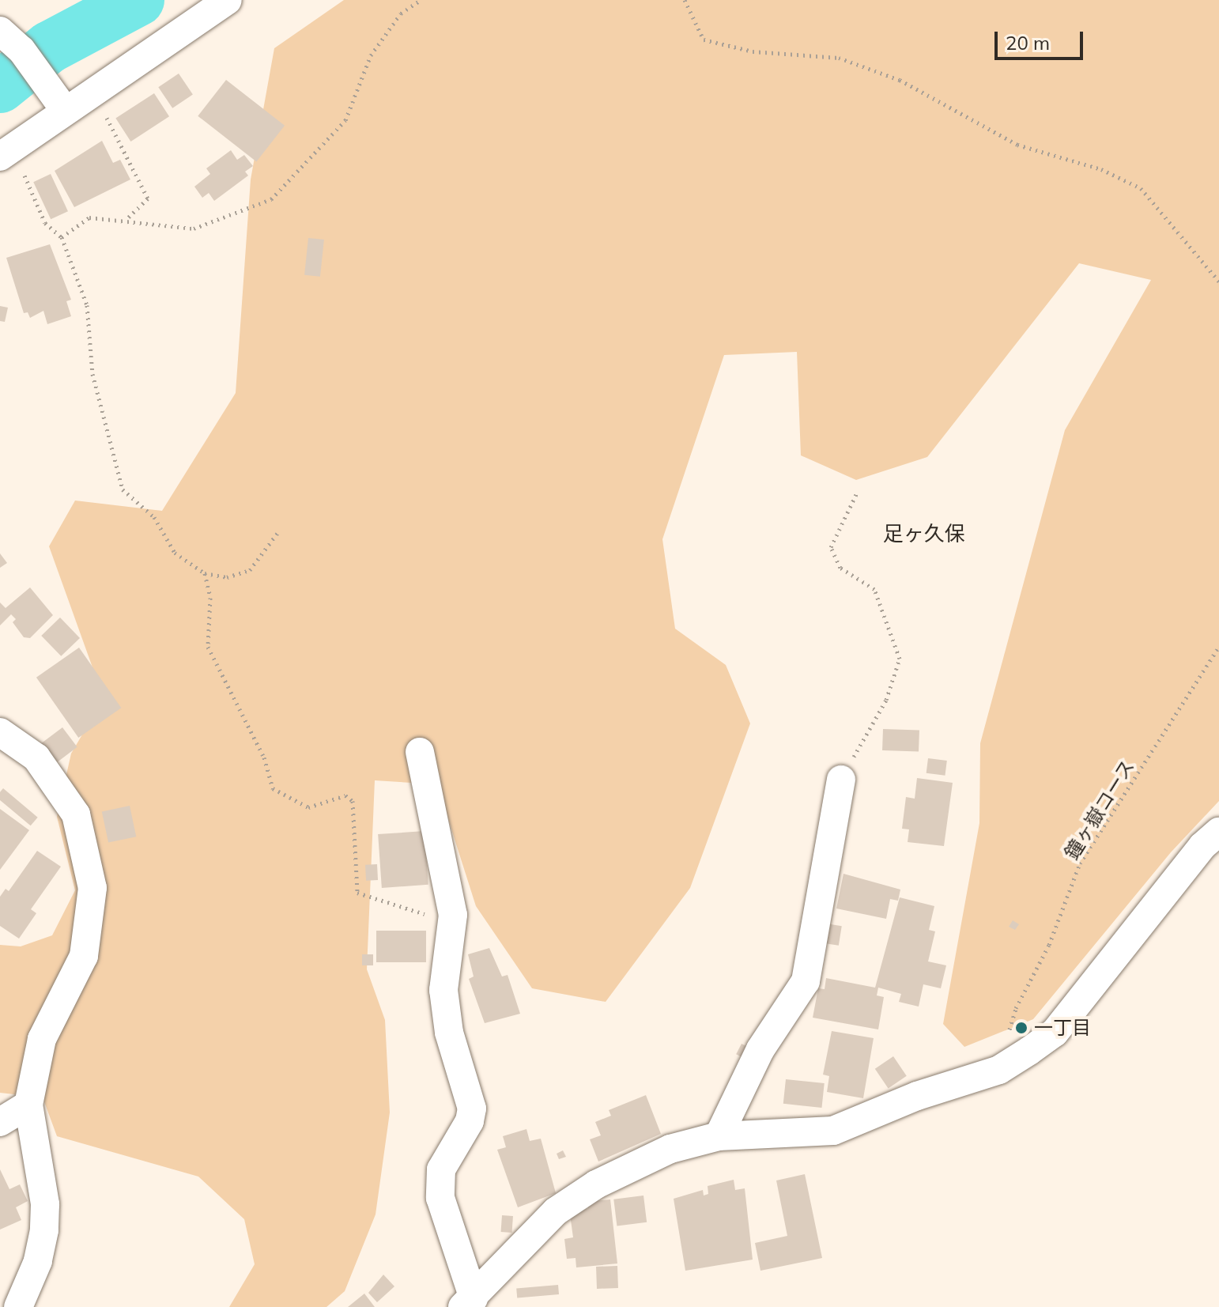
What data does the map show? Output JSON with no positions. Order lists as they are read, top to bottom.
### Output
{
  "streets": {
    "path": ["鐘ヶ嶽コース"]
  },
  "districts": ["足ヶ久保"],
  "places": ["一丁目"],
  "scale_bar": "20 m"
}
